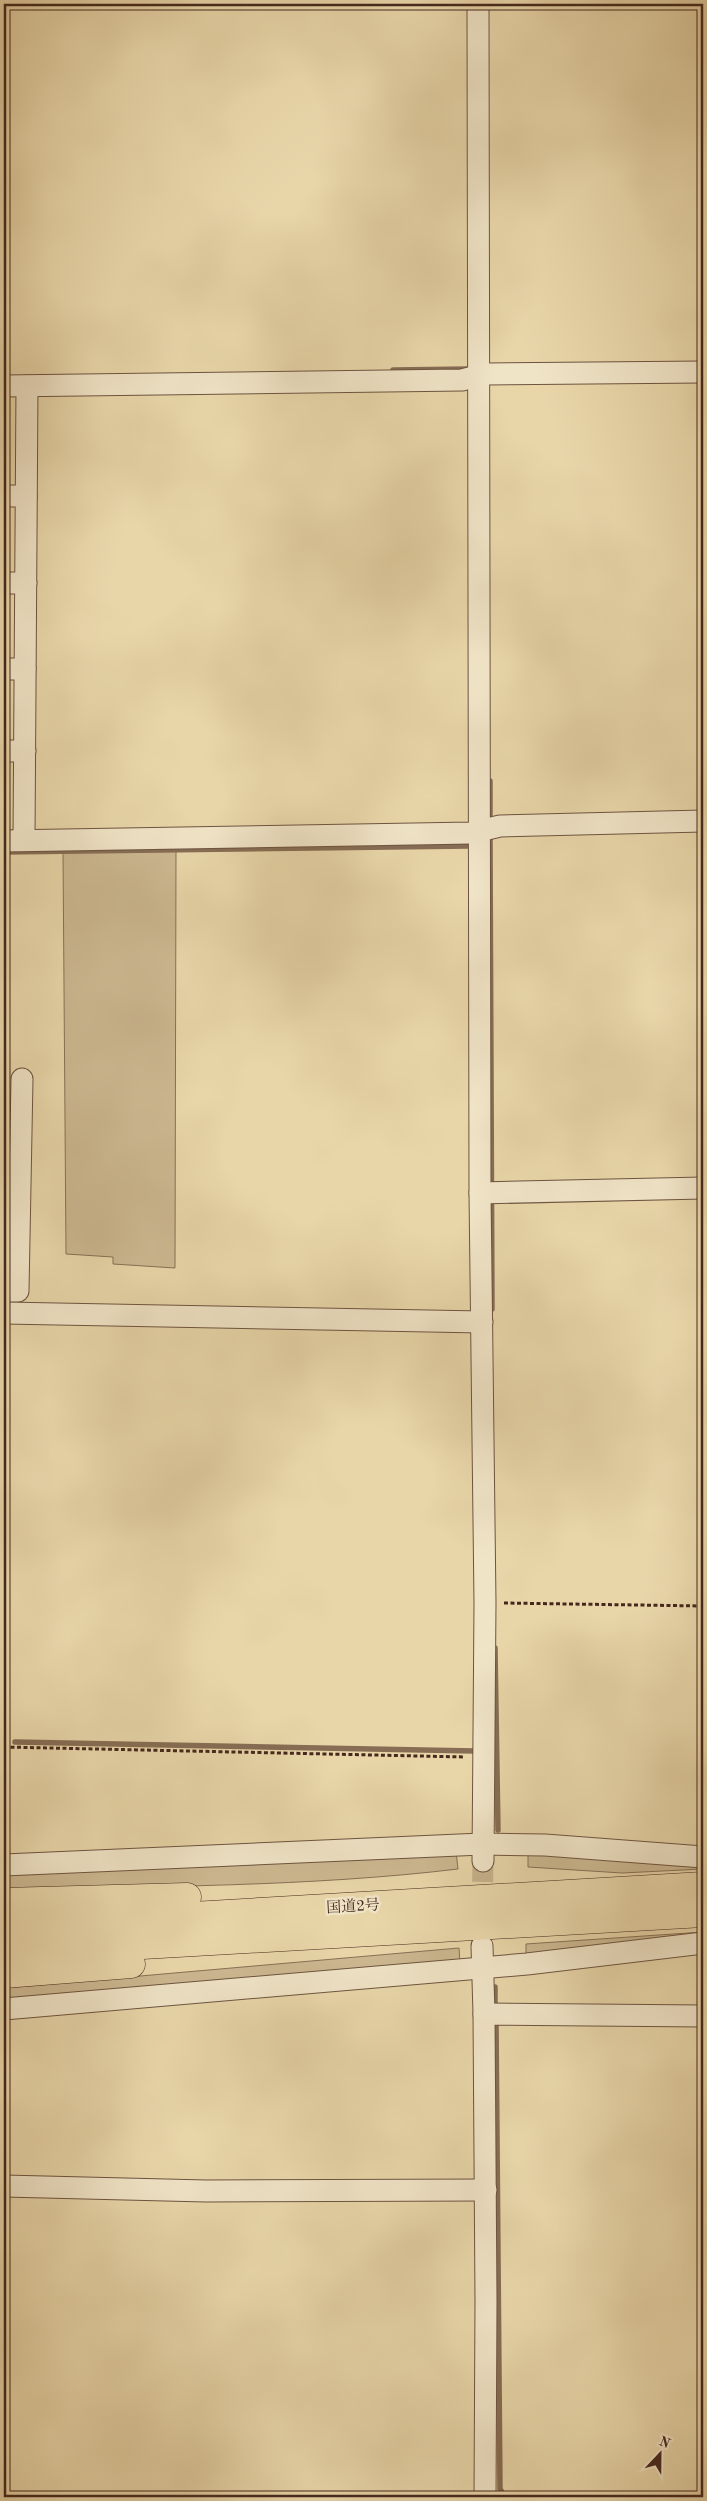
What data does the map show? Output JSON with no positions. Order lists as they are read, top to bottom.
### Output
{
  "streets": {
    "highway": ["国道2号"]
  },
  "north": "top"
}
